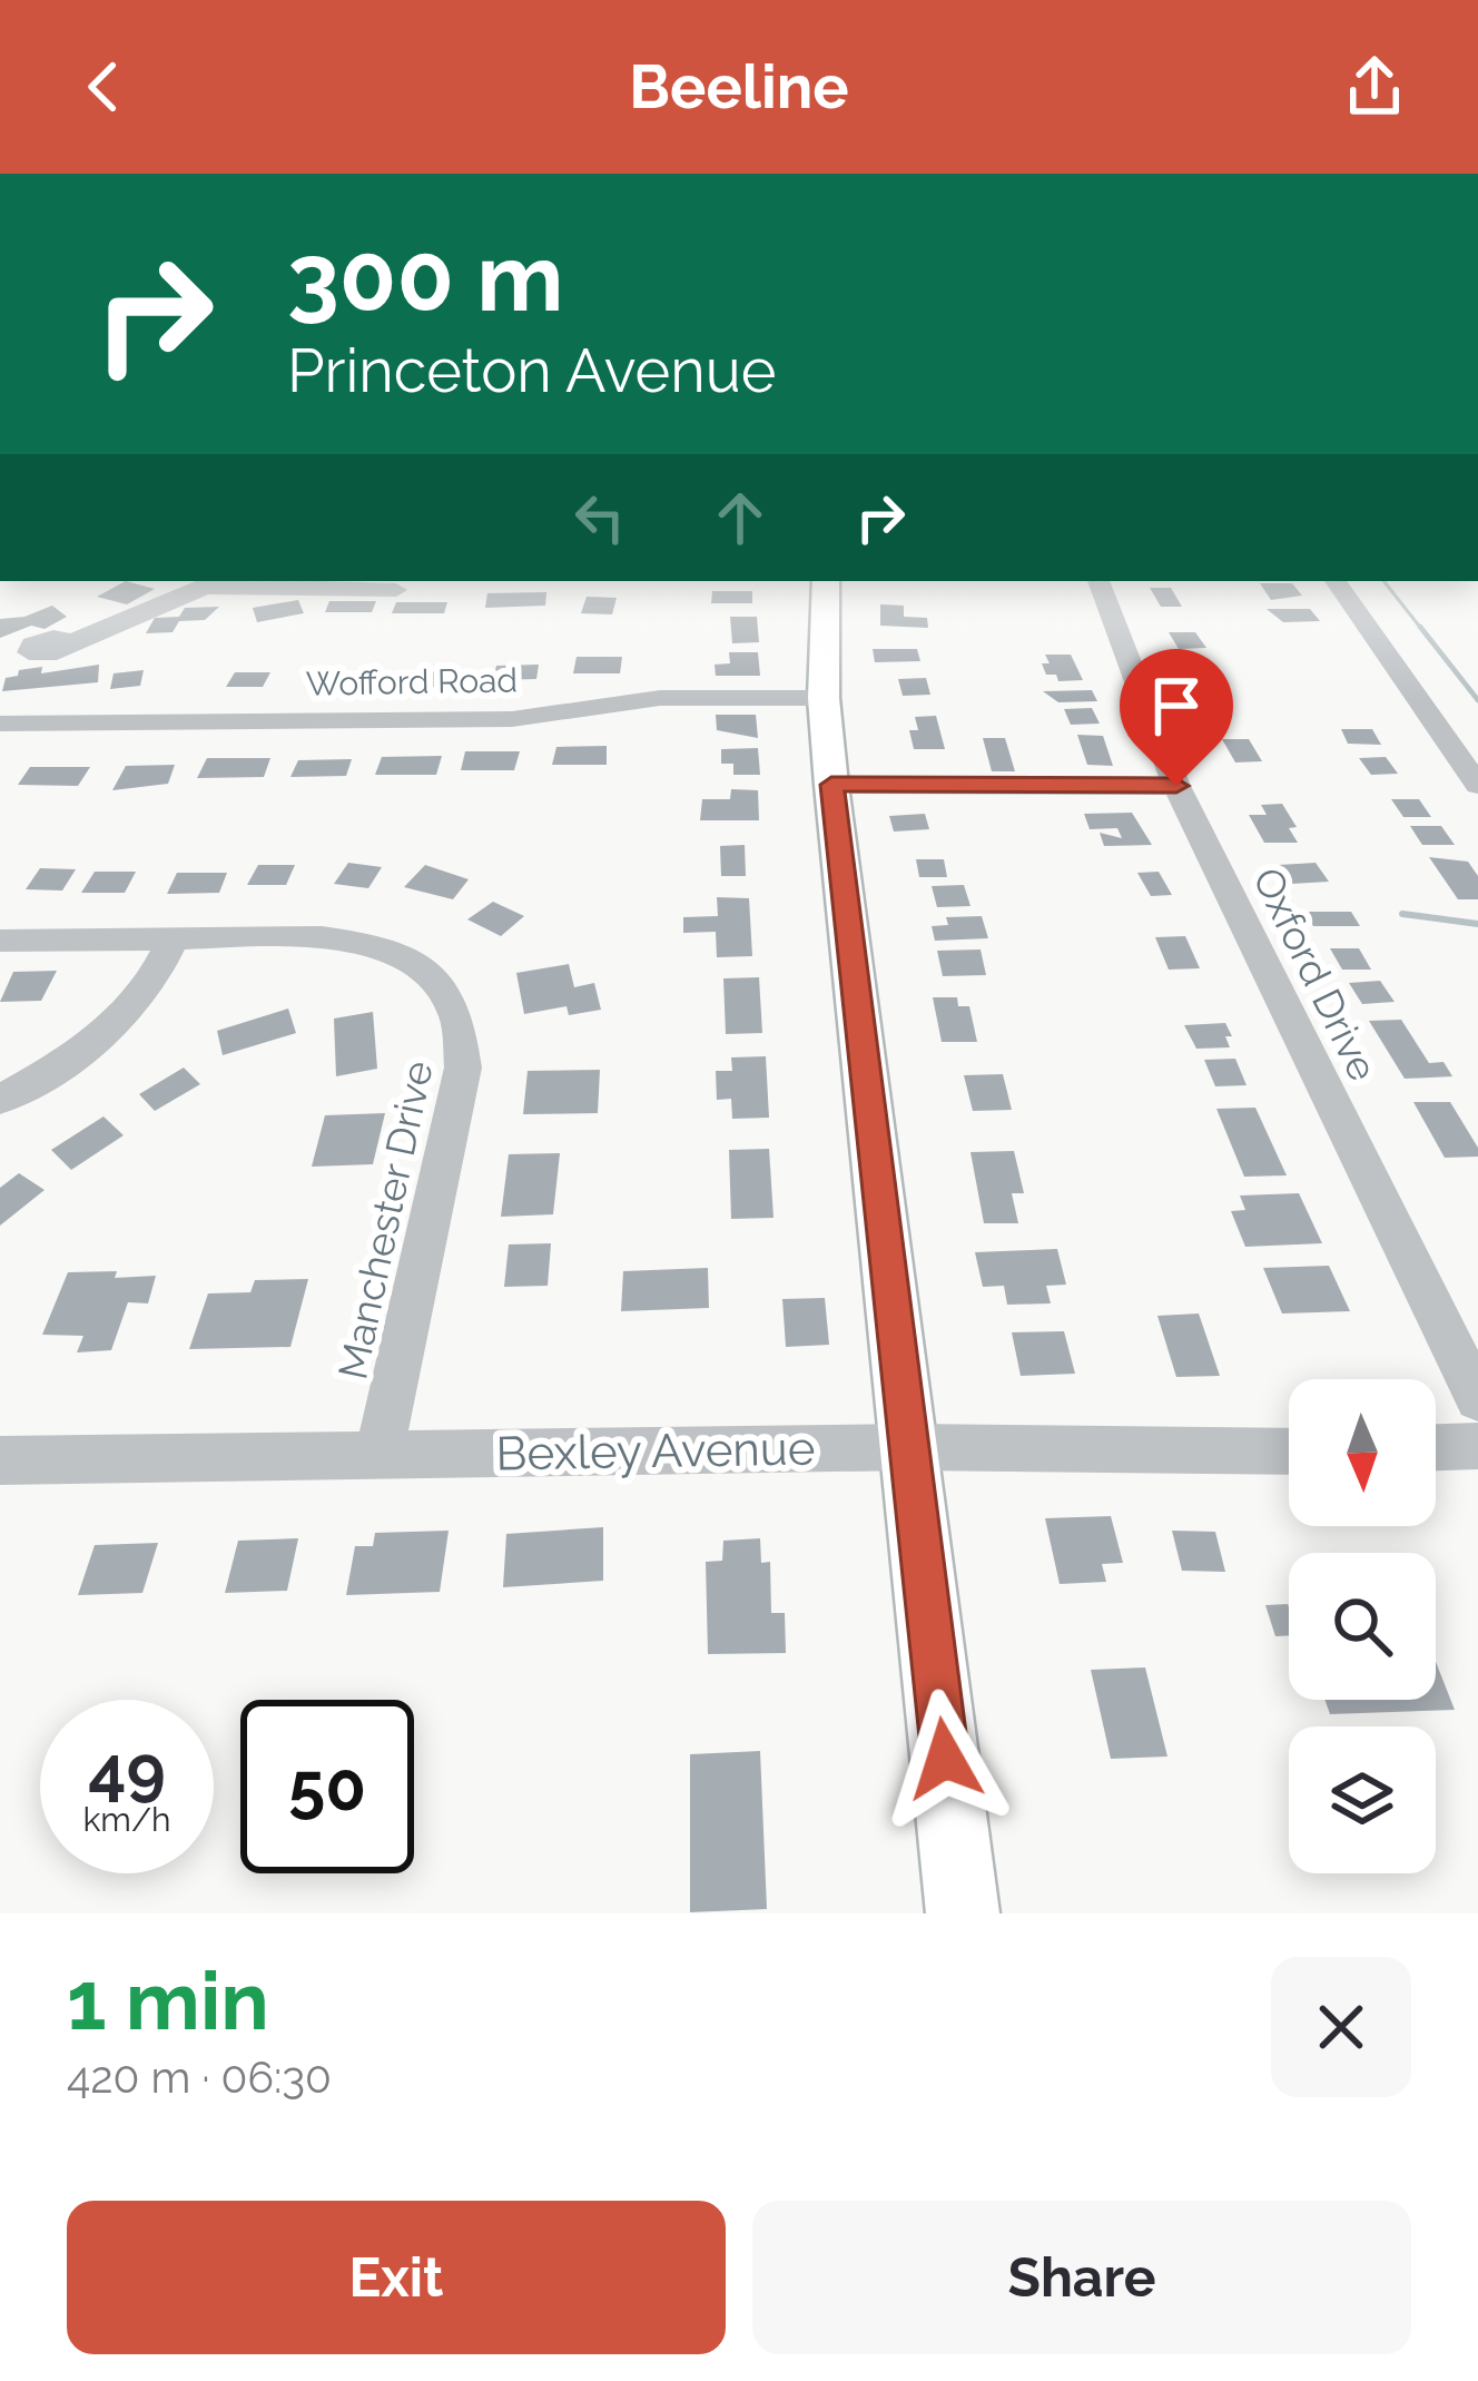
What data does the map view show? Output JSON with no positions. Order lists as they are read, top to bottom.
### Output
{
  "streets": {
    "street": [
      "Wofford Road",
      "Oxford Drive",
      "Manchester Drive",
      "Bexley Avenue"
    ]
  },
  "crossings": [
    ["Manchester Drive", "Bexley Avenue"]
  ],
  "north": "bottom",
  "page": {
    "header": "Beeline",
    "turn": ["300 m", "Princeton Avenue"],
    "speed": "49 km/h",
    "limit": "50",
    "heading": ["1 min", "420 m · 06:30"],
    "buttons": ["Exit", "Share"]
  }
}
